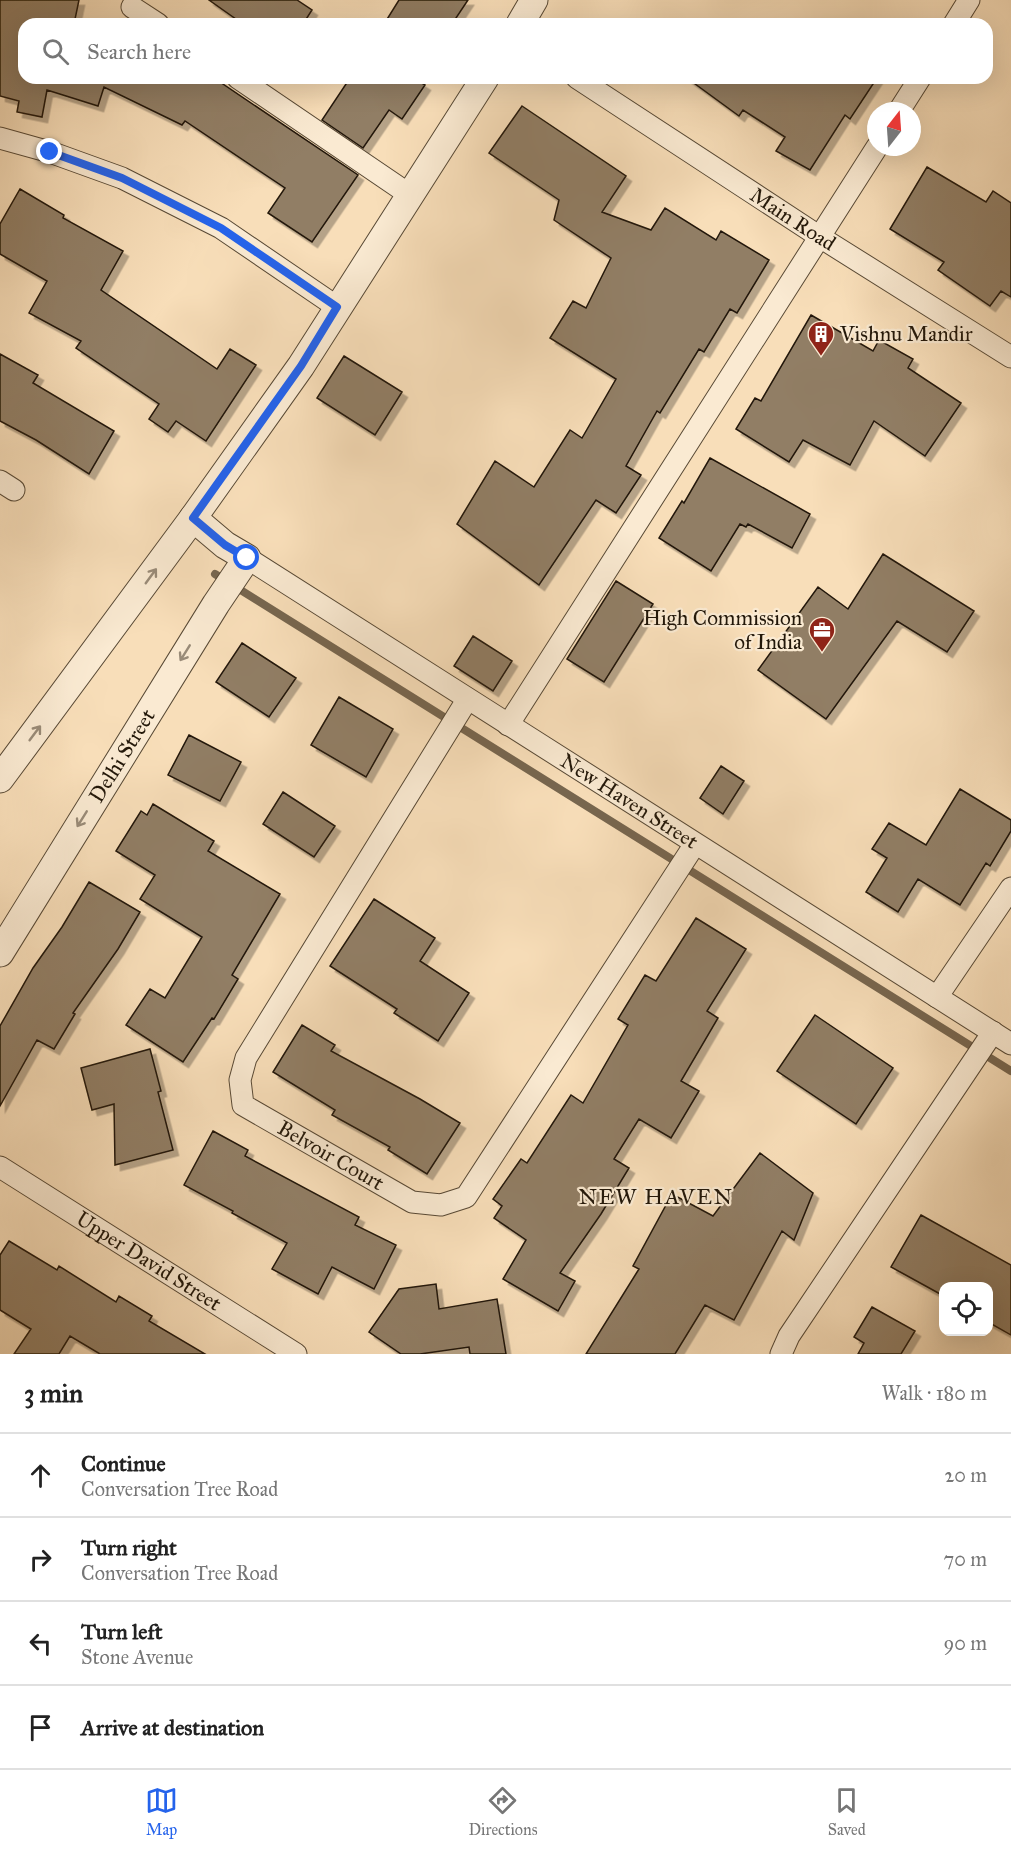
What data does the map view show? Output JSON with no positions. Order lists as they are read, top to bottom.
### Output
{
  "streets": {
    "street": [
      "Main Road",
      "Delhi Street",
      "New Haven Street",
      "Belvoir Court",
      "Upper David Street"
    ]
  },
  "crossings": [
    ["Delhi Street", "New Haven Street"],
    ["New Haven Street", "Belvoir Court"]
  ],
  "districts": ["NEW HAVEN"],
  "places": {
    "building": ["Vishnu Mandir"],
    "office": ["High Commission of India"]
  },
  "north": "top",
  "page": {
    "search": "Search here",
    "heading": ["3 min", "Walk · 180 m"],
    "list": [
      ["Continue", "Conversation Tree Road", "20 m"],
      ["Turn right", "Conversation Tree Road", "70 m"],
      ["Turn left", "Stone Avenue", "90 m"],
      "Arrive at destination"
    ],
    "nav": ["Map", "Directions", "Saved"]
  }
}
